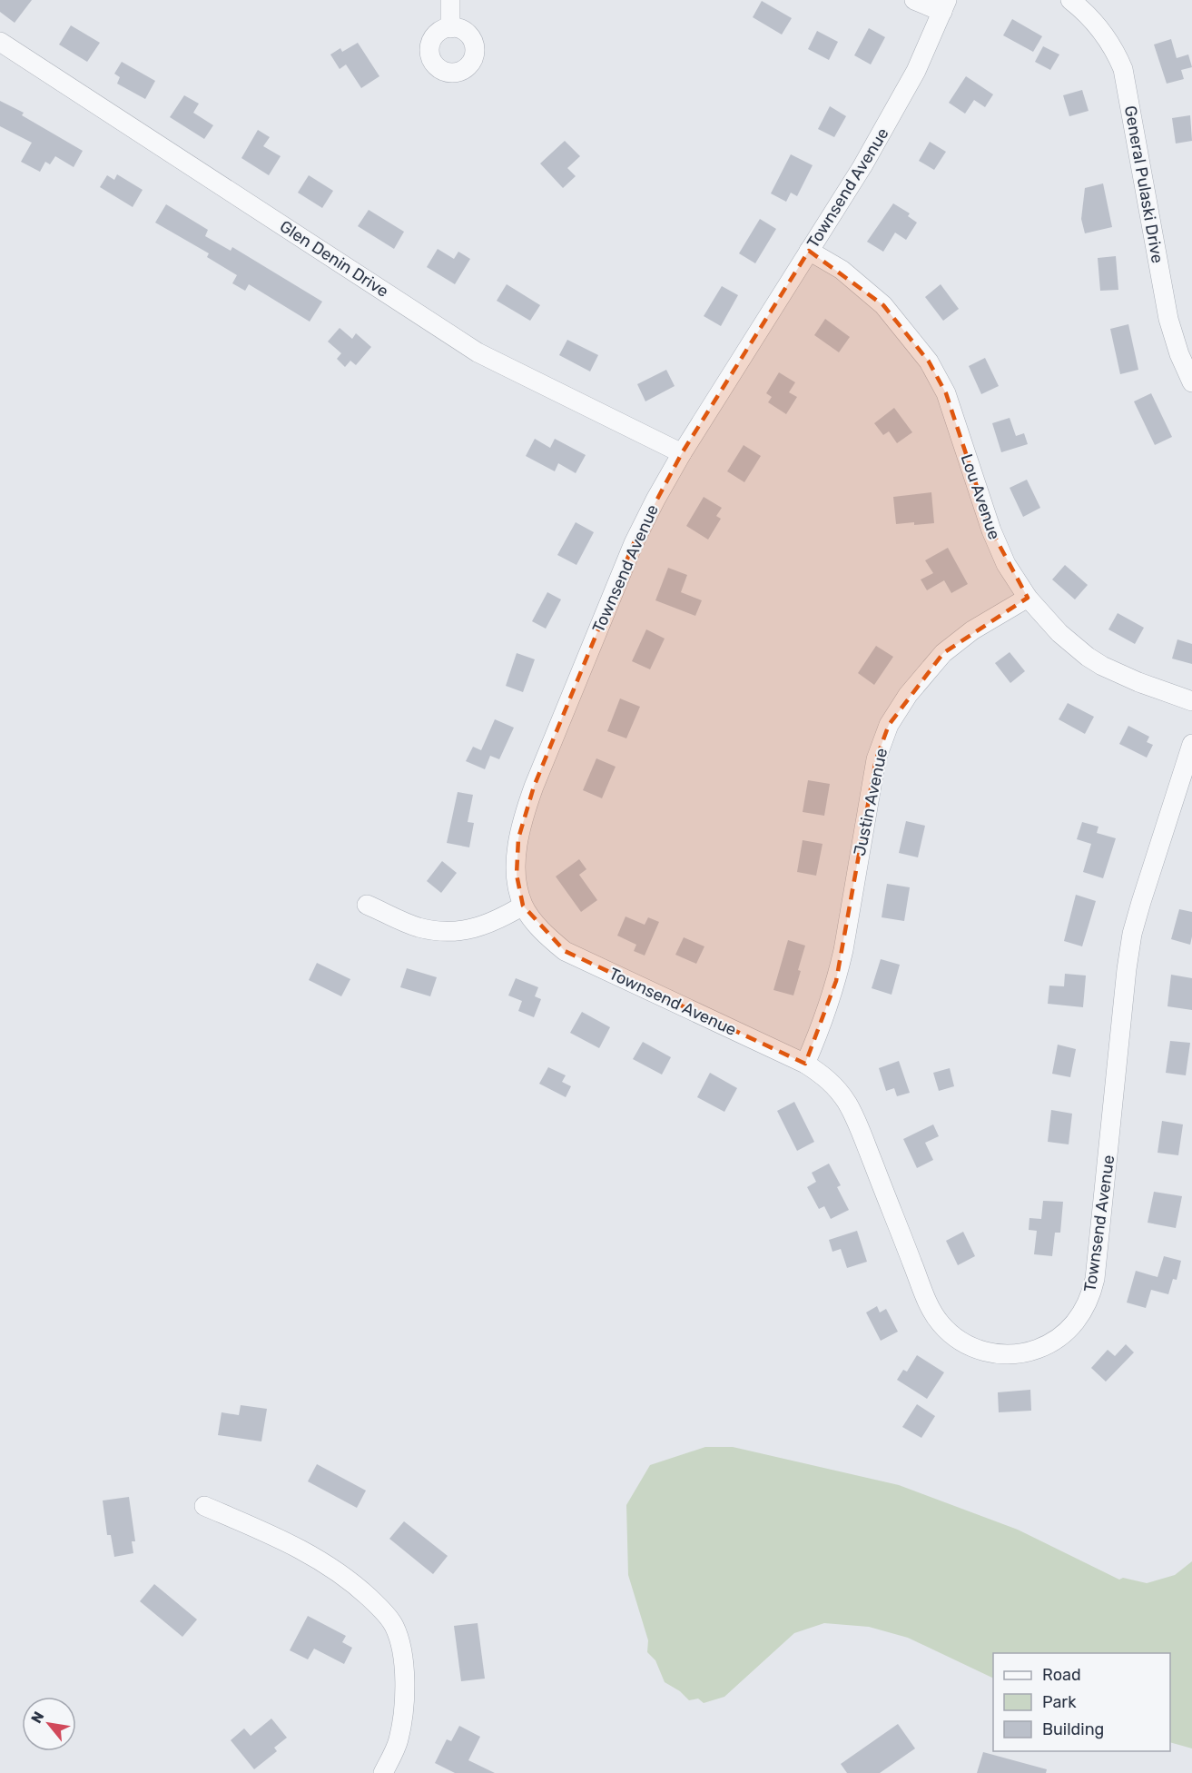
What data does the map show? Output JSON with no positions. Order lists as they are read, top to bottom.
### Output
{
  "streets": {
    "street": [
      "General Pulaski Drive",
      "Townsend Avenue",
      "Glen Denin Drive",
      "Lou Avenue",
      "Justin Avenue"
    ]
  },
  "crossings": [
    ["Townsend Avenue", "Glen Denin Drive"],
    ["Townsend Avenue", "Lou Avenue"],
    ["Townsend Avenue", "Justin Avenue"],
    ["Lou Avenue", "Justin Avenue"]
  ],
  "legend": ["Road", "Park", "Building"],
  "north": "top left"
}
